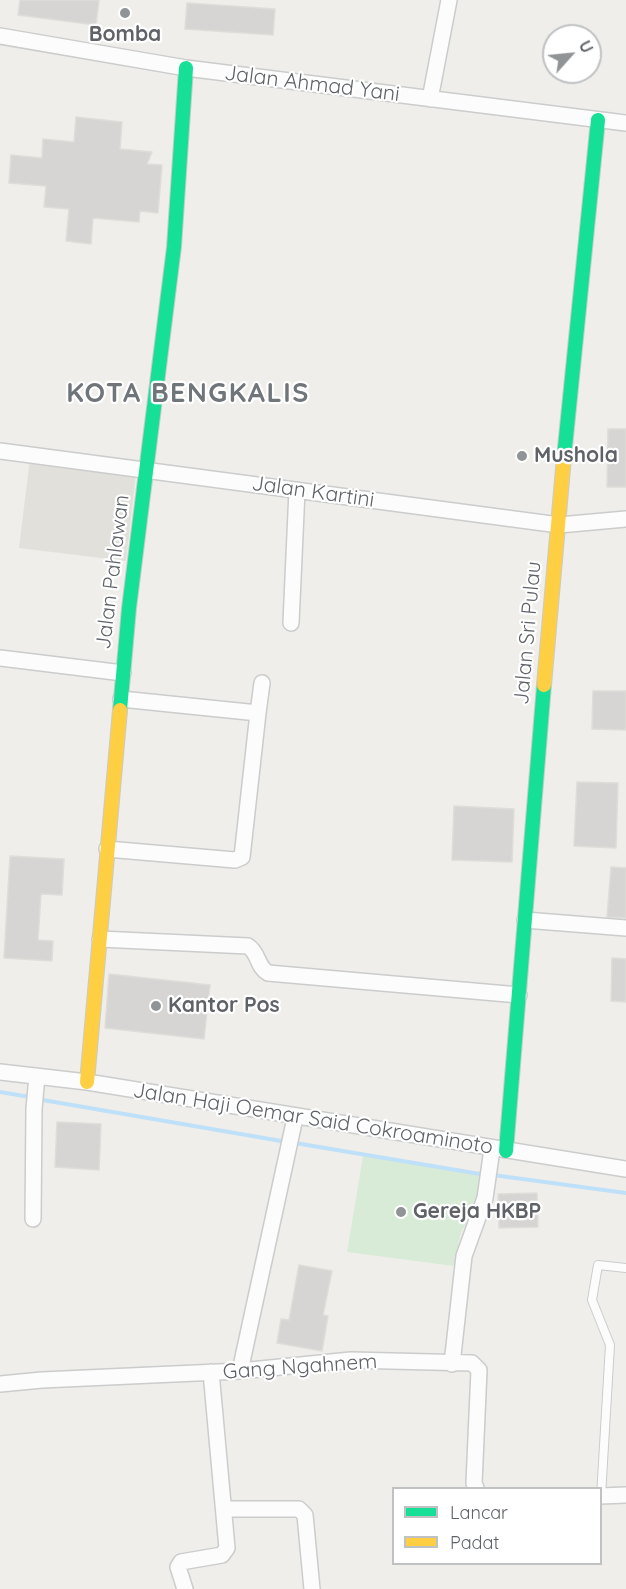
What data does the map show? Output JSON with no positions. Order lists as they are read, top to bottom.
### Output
{
  "streets": {
    "street": [
      "Jalan Ahmad Yani",
      "Jalan Kartini",
      "Jalan Pahlawan",
      "Jalan Sri Pulau",
      "Jalan Haji Oemar Said Cokroaminoto",
      "Gang Ngahnem"
    ]
  },
  "crossings": [
    ["Jalan Ahmad Yani", "Jalan Pahlawan"],
    ["Jalan Ahmad Yani", "Jalan Sri Pulau"],
    ["Jalan Kartini", "Jalan Pahlawan"],
    ["Jalan Kartini", "Jalan Sri Pulau"],
    ["Jalan Pahlawan", "Jalan Haji Oemar Said Cokroaminoto"],
    ["Jalan Sri Pulau", "Jalan Haji Oemar Said Cokroaminoto"]
  ],
  "districts": ["KOTA BENGKALIS"],
  "places": [
    "Bomba",
    "Mushola",
    "Kantor Pos",
    "Gereja HKBP"
  ],
  "legend": ["Lancar", "Padat"],
  "north": "top right"
}
